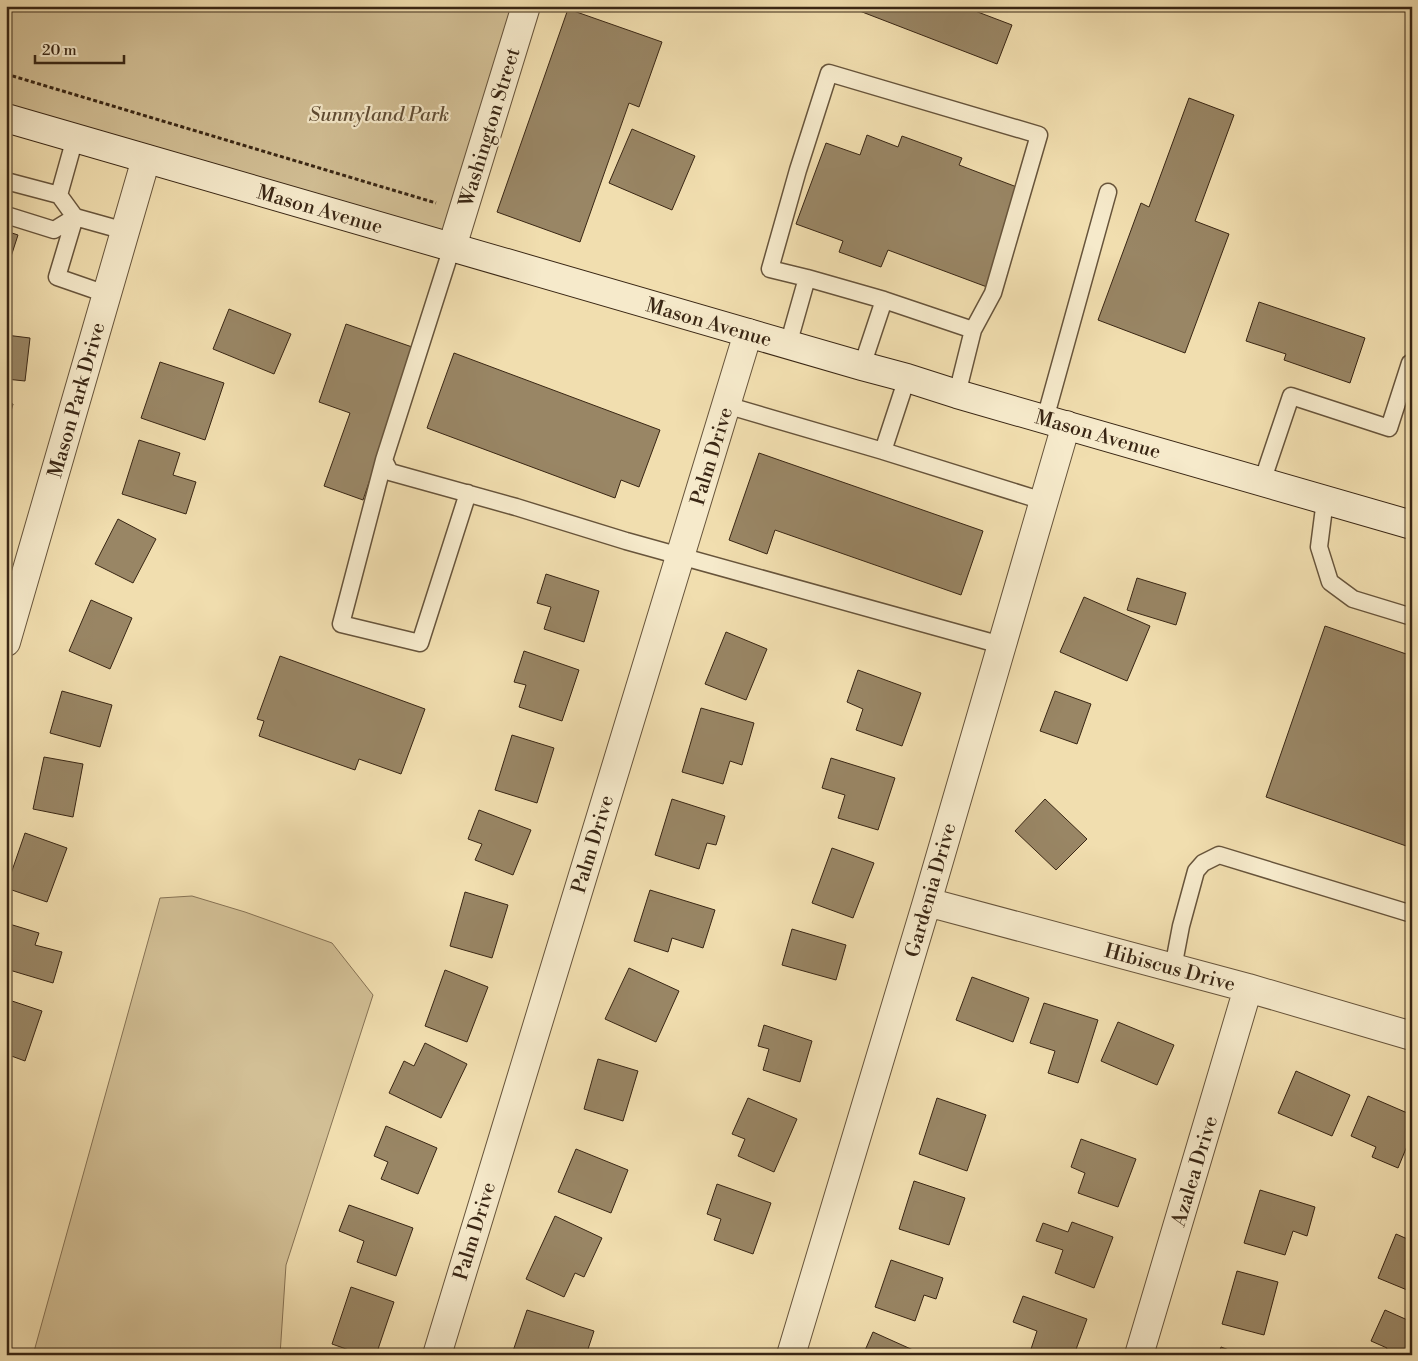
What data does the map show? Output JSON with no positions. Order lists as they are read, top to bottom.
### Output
{
  "streets": {
    "street": [
      "Washington Street",
      "Mason Avenue",
      "Mason Park Drive",
      "Palm Drive",
      "Gardenia Drive",
      "Hibiscus Drive",
      "Azalea Drive"
    ]
  },
  "crossings": [
    ["Washington Street", "Mason Avenue"],
    ["Mason Avenue", "Mason Park Drive"],
    ["Mason Avenue", "Palm Drive"],
    ["Mason Avenue", "Gardenia Drive"],
    ["Gardenia Drive", "Hibiscus Drive"],
    ["Hibiscus Drive", "Azalea Drive"]
  ],
  "parks": ["Sunnyland Park"],
  "scale_bar": "20 m"
}
